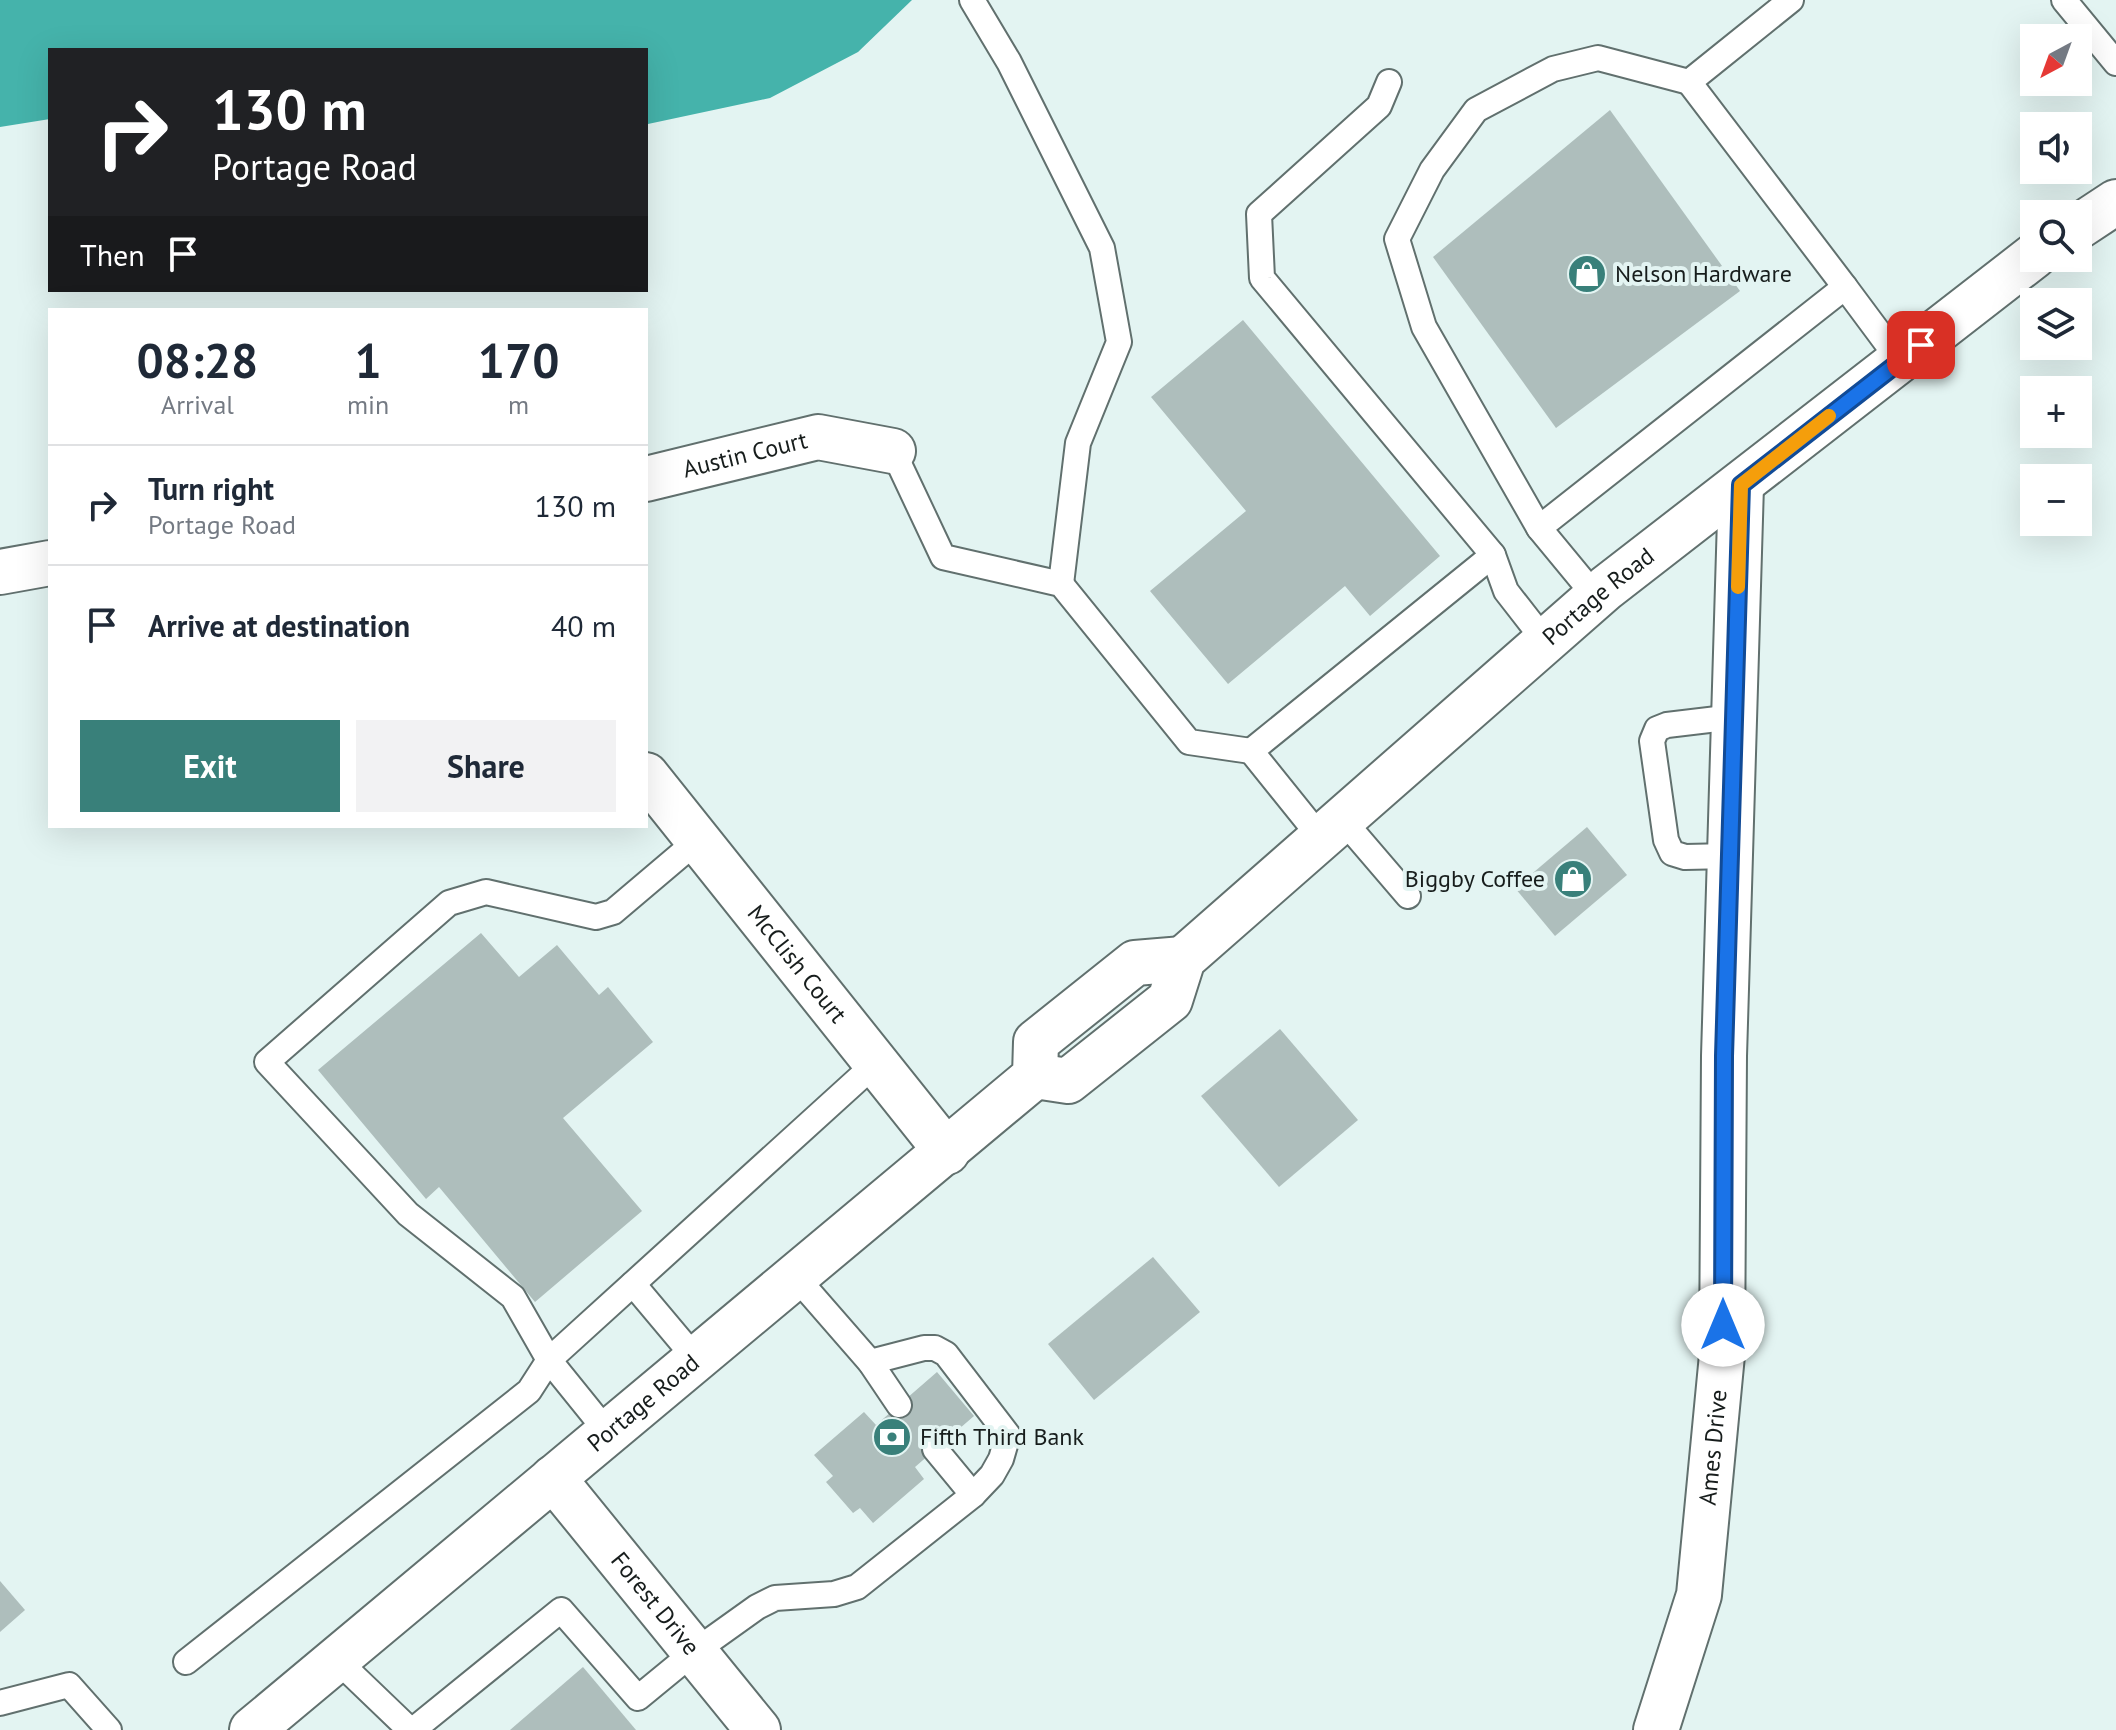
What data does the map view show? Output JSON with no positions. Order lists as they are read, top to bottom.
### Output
{
  "streets": {
    "street": [
      "Austin Court",
      "Portage Road",
      "McClish Court",
      "Ames Drive",
      "Forest Drive"
    ]
  },
  "crossings": [
    ["Portage Road", "McClish Court"],
    ["Portage Road", "Ames Drive"],
    ["Portage Road", "Forest Drive"]
  ],
  "places": {
    "shop": ["Nelson Hardware", "Biggby Coffee"],
    "bank": ["Fifth Third Bank"]
  },
  "north": "bottom left",
  "page": {
    "map_buttons": ["+", "−"],
    "turn": ["130 m", "Portage Road"],
    "then": "Then",
    "eta": [
      "08:28",
      "Arrival",
      "1",
      "min",
      "170",
      "m"
    ],
    "list": [
      {
        "name": "Turn right",
        "note": "Portage Road",
        "value": "130 m"
      },
      {
        "name": "Arrive at destination",
        "value": "40 m"
      }
    ],
    "buttons": ["Exit", "Share"]
  }
}
